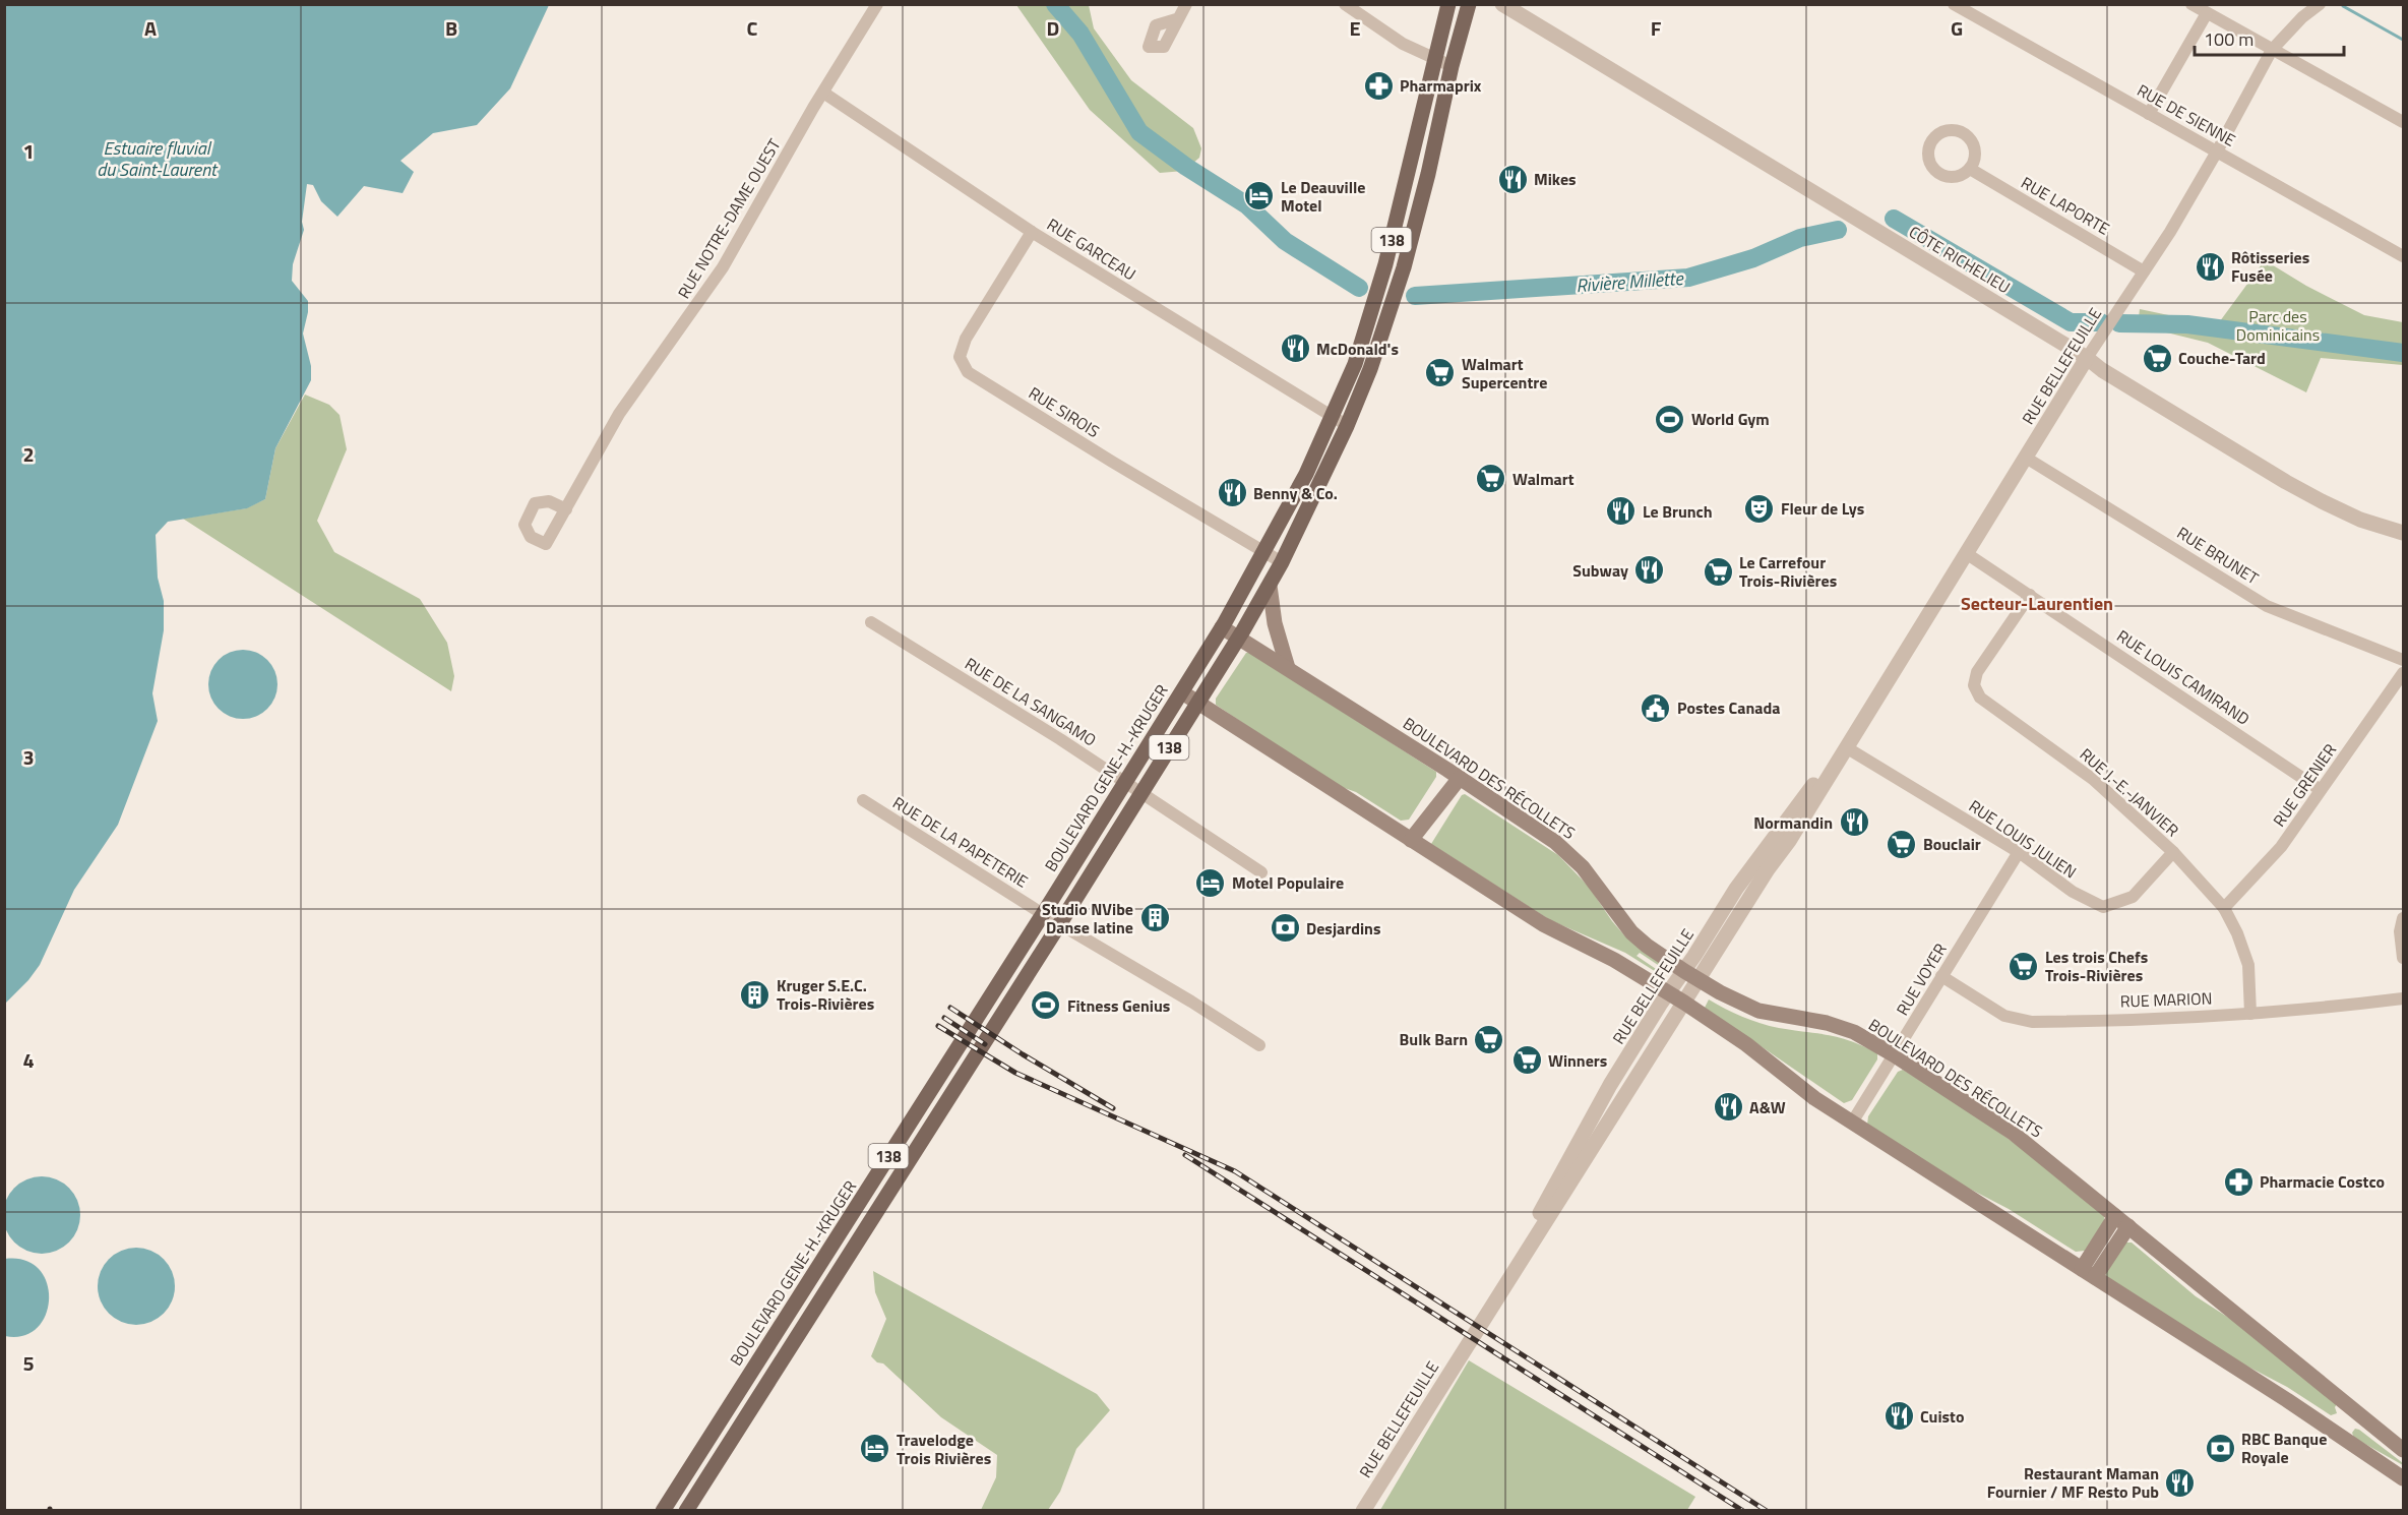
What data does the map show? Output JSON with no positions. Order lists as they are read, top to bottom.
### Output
{
  "streets": {
    "main road": ["138", "BOULEVARD GENE-H.-KRUGER", "BOULEVARD DES RÉCOLLETS"],
    "street": [
      "RUE DE SIENNE",
      "RUE LAPORTE",
      "RUE NOTRE-DAME OUEST",
      "RUE GARCEAU",
      "CÔTE RICHELIEU",
      "RUE BELLEFEUILLE",
      "RUE SIROIS",
      "RUE BRUNET",
      "RUE LOUIS CAMIRAND",
      "RUE DE LA SANGAMO",
      "RUE GRENIER",
      "RUE J.-E.-JANVIER",
      "RUE LOUIS JULIEN",
      "RUE DE LA PAPETERIE",
      "RUE VOYER",
      "RUE MARION"
    ]
  },
  "crossings": [
    ["RUE DE SIENNE", "RUE BELLEFEUILLE"],
    ["RUE LAPORTE", "RUE BELLEFEUILLE"],
    ["RUE NOTRE-DAME OUEST", "RUE GARCEAU"],
    ["138", "RUE GARCEAU"],
    ["138", "RUE SIROIS"],
    ["138", "RUE DE LA SANGAMO"],
    ["138", "BOULEVARD DES RÉCOLLETS"],
    ["138", "RUE DE LA PAPETERIE"],
    ["RUE GARCEAU", "RUE SIROIS"],
    ["RUE GARCEAU", "BOULEVARD GENE-H.-KRUGER"],
    ["CÔTE RICHELIEU", "RUE BELLEFEUILLE"],
    ["RUE BELLEFEUILLE", "RUE BRUNET"],
    ["RUE BELLEFEUILLE", "RUE LOUIS CAMIRAND"],
    ["RUE BELLEFEUILLE", "BOULEVARD DES RÉCOLLETS"],
    ["RUE BELLEFEUILLE", "RUE LOUIS JULIEN"],
    ["RUE SIROIS", "BOULEVARD GENE-H.-KRUGER"],
    ["RUE LOUIS CAMIRAND", "RUE GRENIER"],
    ["RUE LOUIS CAMIRAND", "RUE J.-E.-JANVIER"],
    ["RUE DE LA SANGAMO", "BOULEVARD GENE-H.-KRUGER"],
    ["BOULEVARD GENE-H.-KRUGER", "BOULEVARD DES RÉCOLLETS"],
    ["BOULEVARD GENE-H.-KRUGER", "RUE DE LA PAPETERIE"],
    ["BOULEVARD DES RÉCOLLETS", "RUE VOYER"],
    ["RUE GRENIER", "RUE J.-E.-JANVIER"],
    ["RUE J.-E.-JANVIER", "RUE LOUIS JULIEN"],
    ["RUE J.-E.-JANVIER", "RUE MARION"],
    ["RUE LOUIS JULIEN", "RUE VOYER"],
    ["RUE VOYER", "RUE MARION"]
  ],
  "districts": ["Secteur-Laurentien"],
  "water": ["Estuaire fluvial du Saint-Laurent", "Rivière Millette"],
  "parks": ["Parc des Dominicains"],
  "places": {
    "pharmacy": ["Pharmaprix", "Pharmacie Costco"],
    "restaurant": [
      "Mikes",
      "Rôtisseries Fusée",
      "McDonald's",
      "Benny & Co.",
      "Le Brunch",
      "Subway",
      "Normandin",
      "A&W",
      "Cuisto",
      "Restaurant Maman Fournier / MF Resto Pub"
    ],
    "hotel": ["Le Deauville Motel", "Motel Populaire", "Travelodge Trois Rivières"],
    "supermarket": [
      "Couche-Tard",
      "Walmart Supercentre",
      "Walmart",
      "Le Carrefour Trois-Rivières",
      "Bouclair",
      "Les trois Chefs Trois-Rivières",
      "Bulk Barn",
      "Winners"
    ],
    "sports": ["World Gym", "Fitness Genius"],
    "theatre": ["Fleur de Lys"],
    "public building": ["Postes Canada"],
    "building": ["Studio NVibe Danse latine", "Kruger S.E.C. Trois-Rivières"],
    "bank": ["Desjardins", "RBC Banque Royale"]
  },
  "scale_bar": "100 m",
  "grid": {
    "columns": [
      "A",
      "B",
      "C",
      "D",
      "E",
      "F",
      "G"
    ],
    "rows": [
      "1",
      "2",
      "3",
      "4",
      "5"
    ]
  }
}
